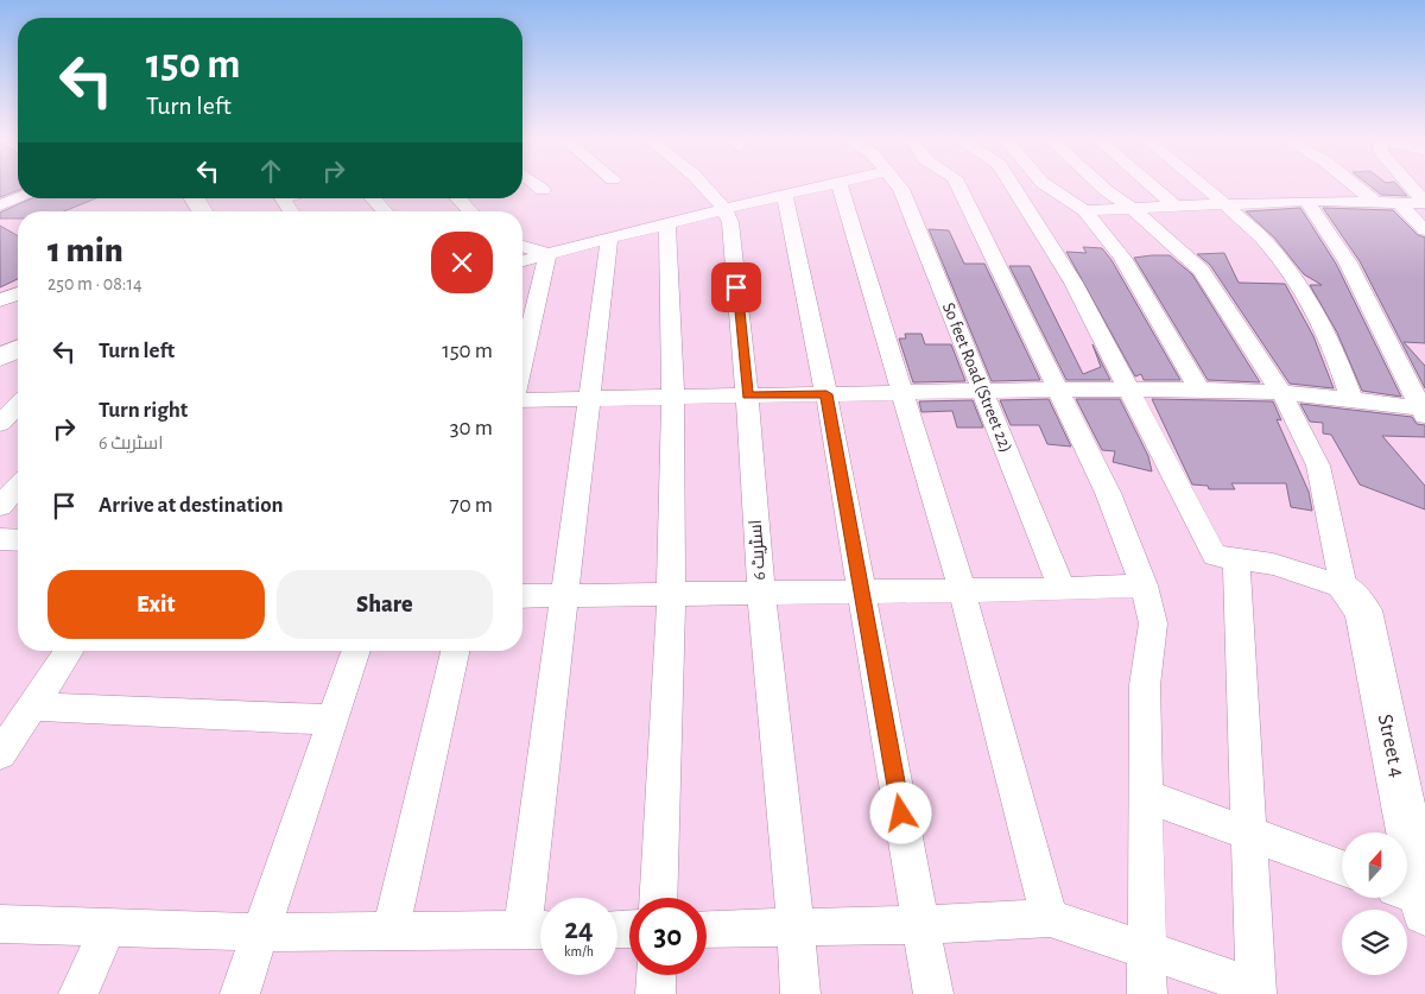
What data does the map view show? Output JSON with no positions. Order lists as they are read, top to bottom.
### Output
{
  "streets": {
    "street": ["So feet Road (Street 22)", "اسٹریٹ 6", "Street 4"]
  },
  "north": "top",
  "page": {
    "turn": ["150 m", "Turn left"],
    "heading": ["1 min", "250 m · 08:14"],
    "list": [
      {
        "name": "Turn left",
        "value": "150 m"
      },
      {
        "name": "Turn right",
        "note": "اسٹریٹ 6",
        "value": "30 m"
      },
      {
        "name": "Arrive at destination",
        "value": "70 m"
      }
    ],
    "buttons": ["Exit", "Share"],
    "speed": "24 km/h",
    "limit": "30"
  }
}
